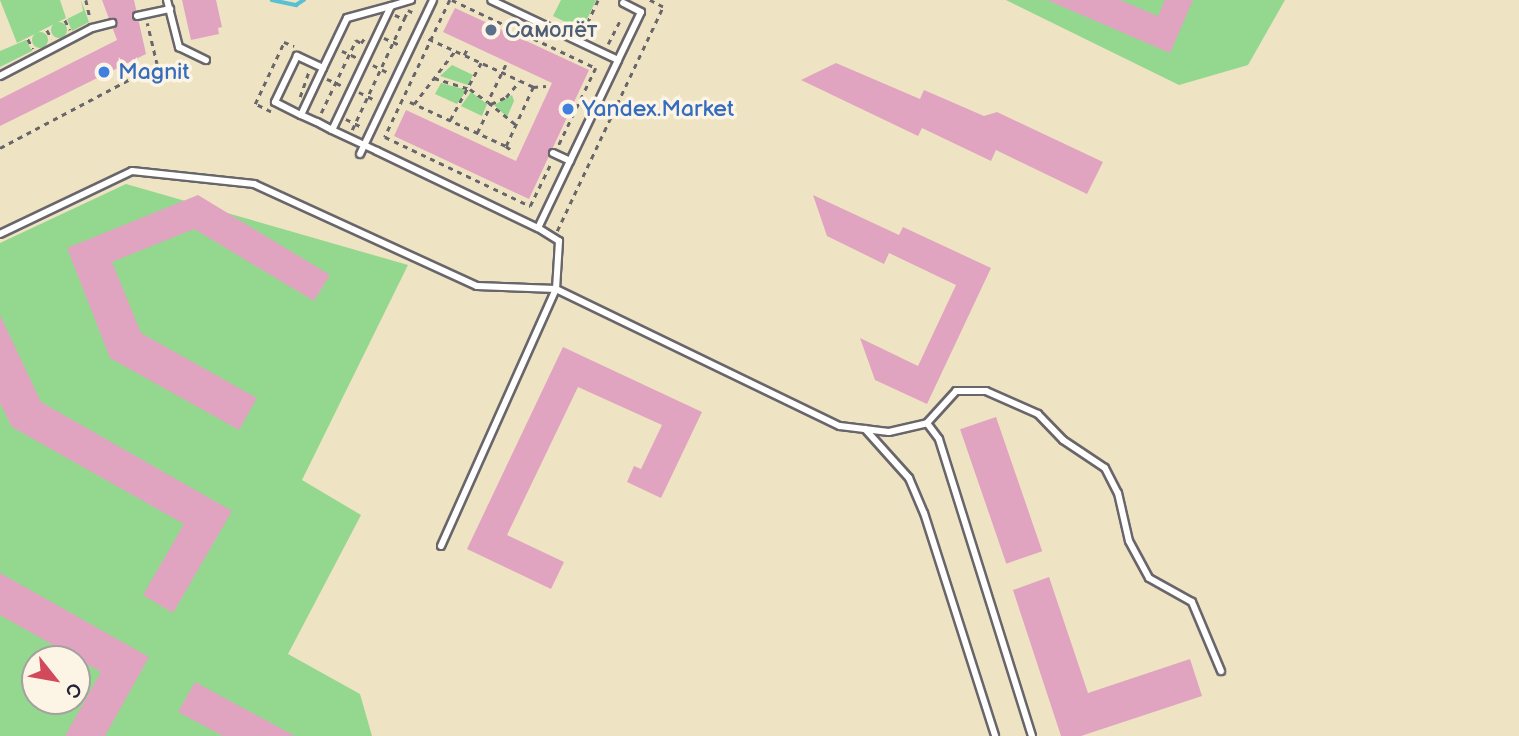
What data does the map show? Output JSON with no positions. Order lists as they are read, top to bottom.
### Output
{
  "places": ["Самолёт", "Magnit", "Yandex.Market"],
  "north": "bottom right"
}
